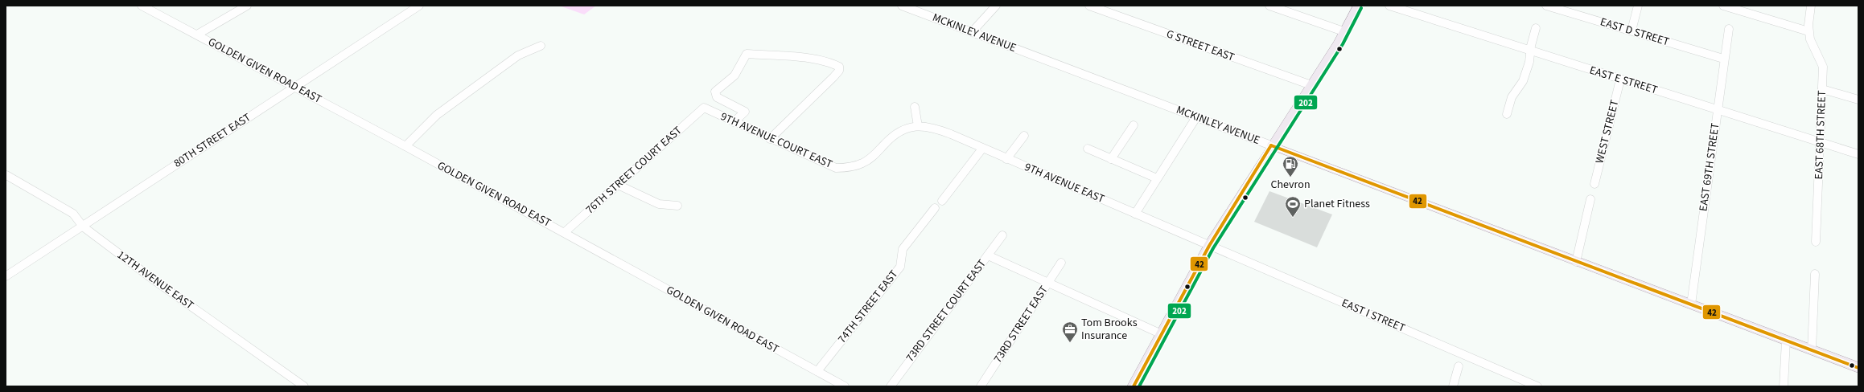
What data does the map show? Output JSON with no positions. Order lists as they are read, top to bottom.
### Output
{
  "streets": {
    "main road": ["MCKINLEY AVENUE"],
    "street": [
      "EAST D STREET",
      "G STREET EAST",
      "GOLDEN GIVEN ROAD EAST",
      "EAST E STREET",
      "WEST STREET",
      "EAST 68TH STREET",
      "80TH STREET EAST",
      "9TH AVENUE COURT EAST",
      "EAST 69TH STREET",
      "76TH STREET COURT EAST",
      "9TH AVENUE EAST",
      "12TH AVENUE EAST",
      "74TH STREET EAST",
      "73RD STREET COURT EAST",
      "EAST I STREET",
      "73RD STREET EAST"
    ]
  },
  "crossings": [
    ["EAST D STREET", "EAST 69TH STREET"],
    ["MCKINLEY AVENUE", "EAST 69TH STREET"],
    ["GOLDEN GIVEN ROAD EAST", "80TH STREET EAST"],
    ["GOLDEN GIVEN ROAD EAST", "76TH STREET COURT EAST"],
    ["GOLDEN GIVEN ROAD EAST", "74TH STREET EAST"],
    ["EAST E STREET", "WEST STREET"],
    ["EAST E STREET", "EAST 68TH STREET"],
    ["EAST E STREET", "EAST 69TH STREET"],
    ["80TH STREET EAST", "12TH AVENUE EAST"],
    ["9TH AVENUE COURT EAST", "76TH STREET COURT EAST"],
    ["9TH AVENUE COURT EAST", "9TH AVENUE EAST"],
    ["9TH AVENUE EAST", "EAST I STREET"]
  ],
  "places": {
    "fuel station": ["Chevron"],
    "sports": ["Planet Fitness"],
    "office": ["Tom Brooks Insurance"]
  },
  "lines": ["transit line 202", "transit line 42"]
}
